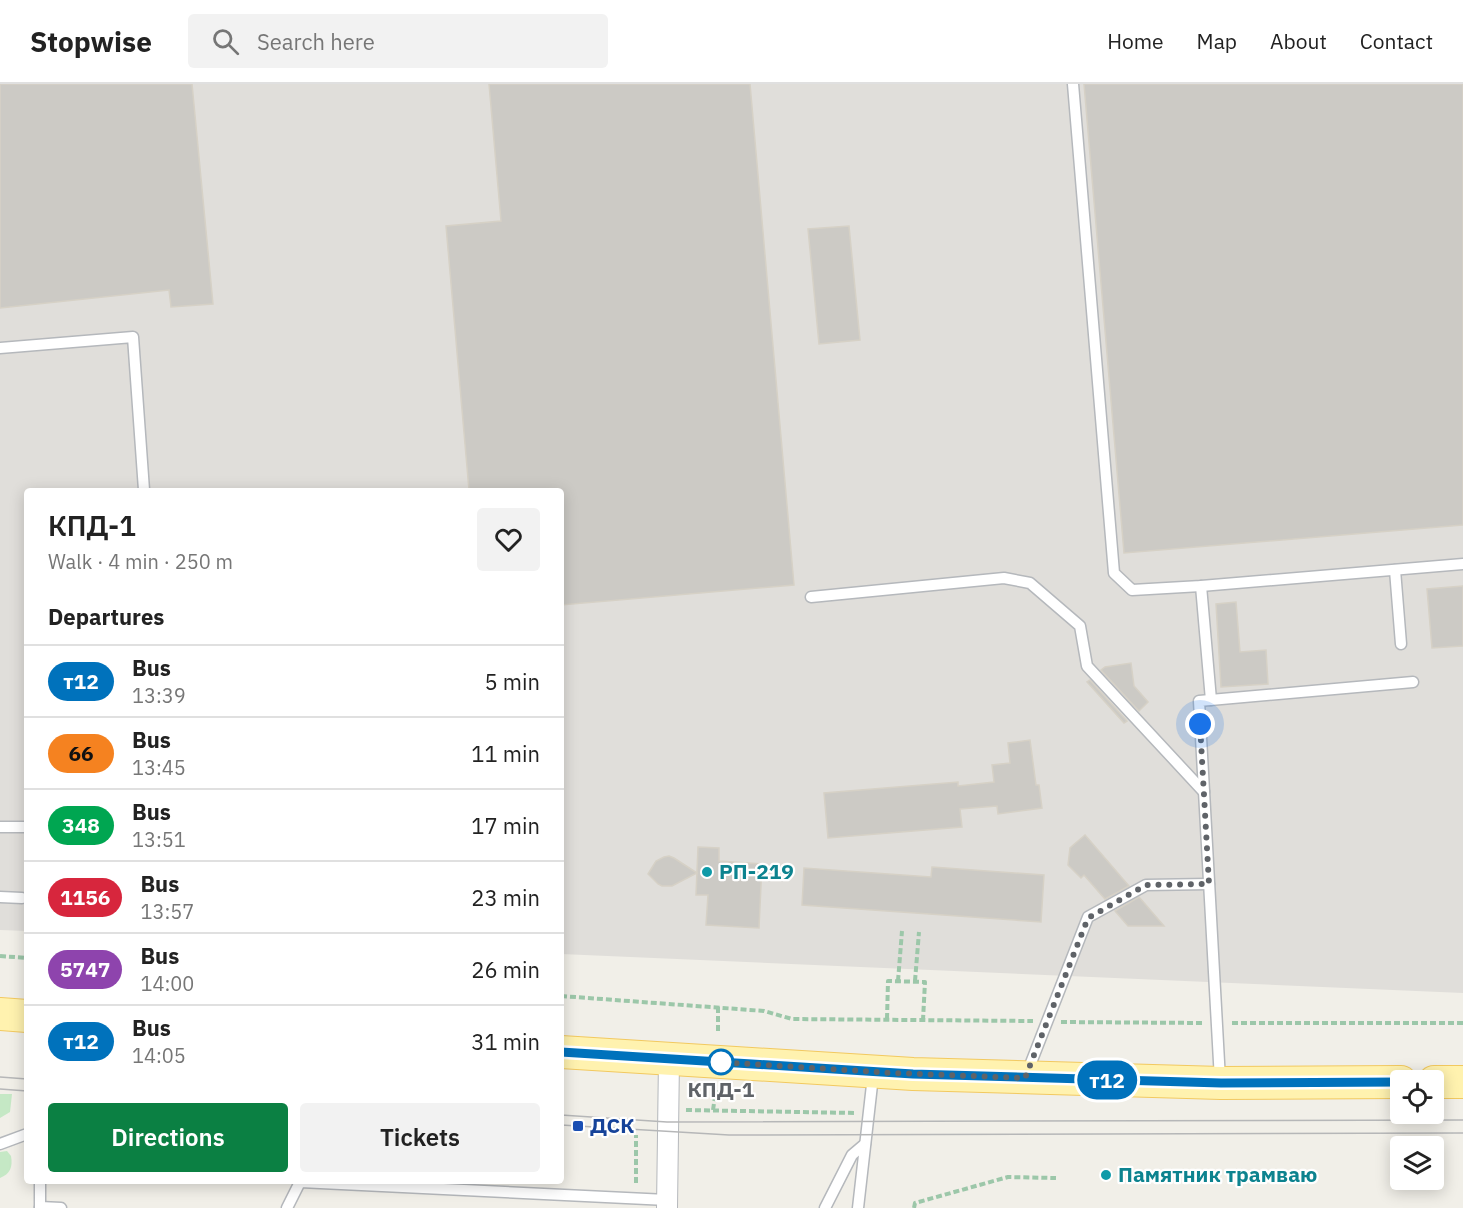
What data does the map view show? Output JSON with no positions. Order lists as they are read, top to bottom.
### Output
{
  "places": {
    "other": ["РП-219", "КПД-1", "Памятник трамваю"],
    "transit": ["ДСК"]
  },
  "lines": ["bus line т12"],
  "page": {
    "header": "Stopwise",
    "search": "Search here",
    "nav": [
      "Home",
      "Map",
      "About",
      "Contact"
    ],
    "on_map": "т12",
    "heading": [
      ["КПД-1", "Walk · 4 min · 250 m"],
      "Departures"
    ],
    "list": [
      {
        "mark": "т12",
        "name": "Bus",
        "note": "13:39",
        "value": "5 min"
      },
      {
        "mark": "66",
        "name": "Bus",
        "note": "13:45",
        "value": "11 min"
      },
      {
        "mark": "348",
        "name": "Bus",
        "note": "13:51",
        "value": "17 min"
      },
      {
        "mark": "1156",
        "name": "Bus",
        "note": "13:57",
        "value": "23 min"
      },
      {
        "mark": "5747",
        "name": "Bus",
        "note": "14:00",
        "value": "26 min"
      },
      {
        "mark": "т12",
        "name": "Bus",
        "note": "14:05",
        "value": "31 min"
      }
    ],
    "buttons": ["Directions", "Tickets"]
  }
}
